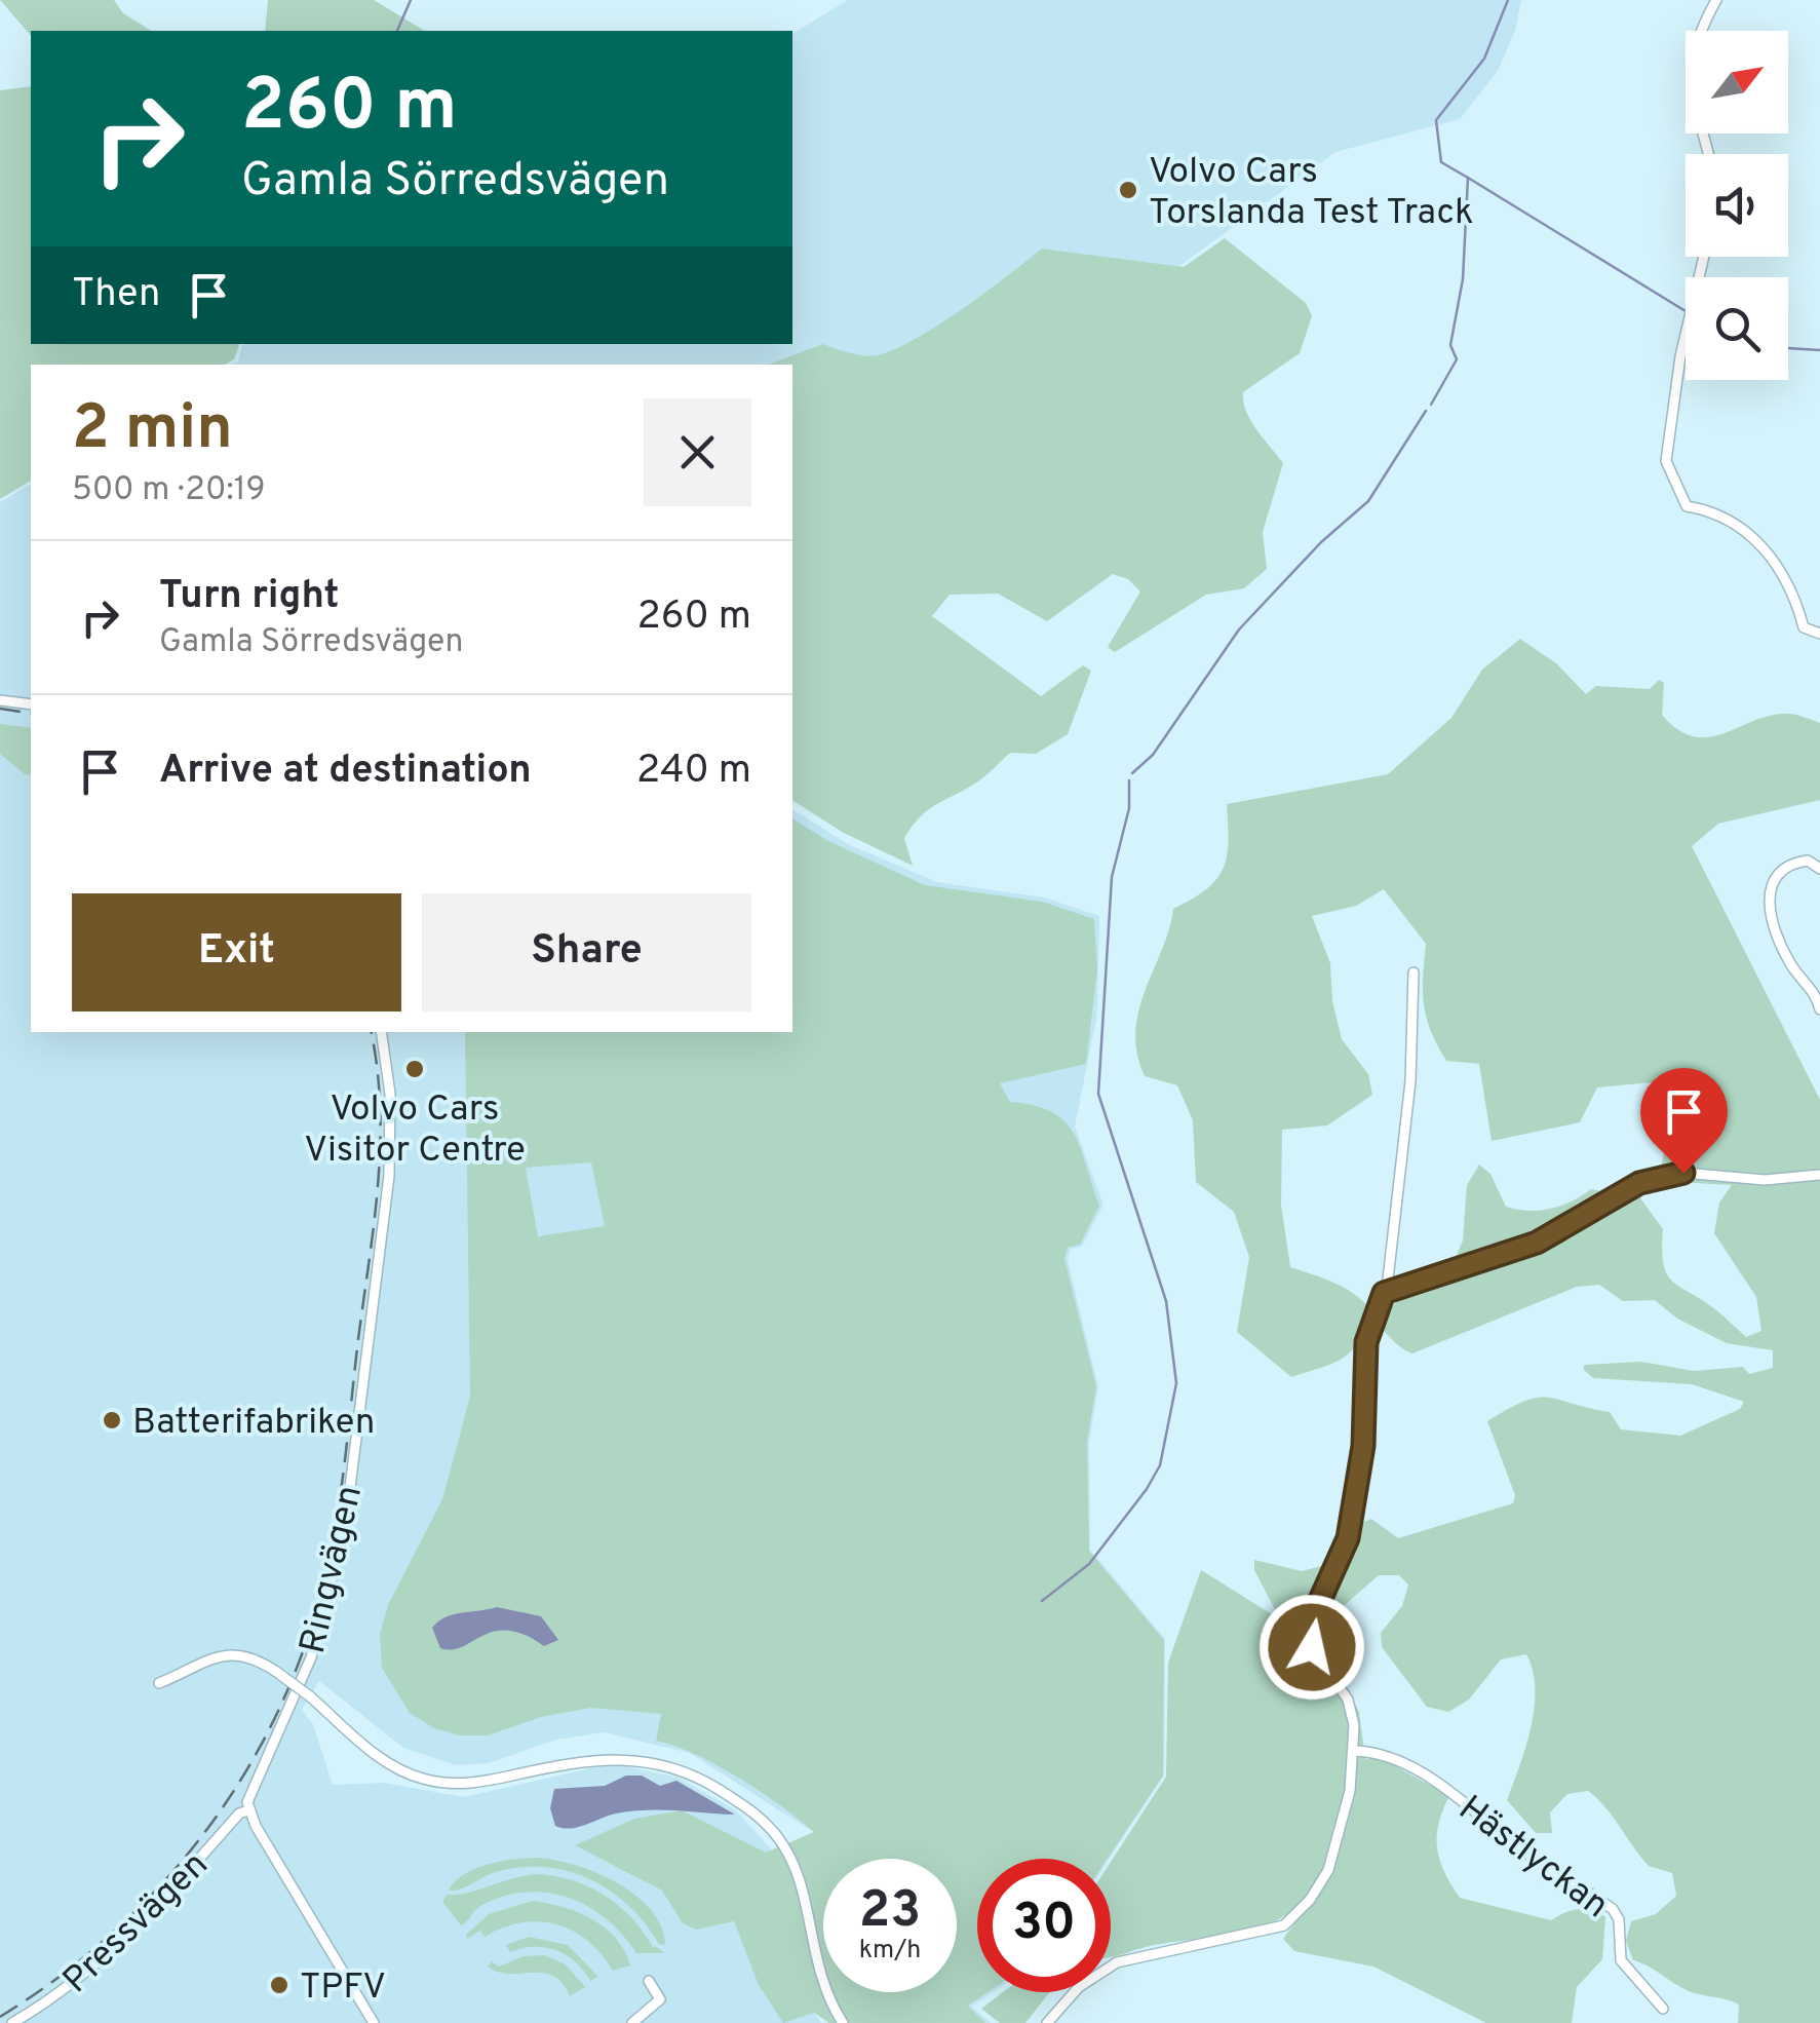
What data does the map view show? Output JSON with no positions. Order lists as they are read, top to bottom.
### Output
{
  "streets": {
    "street": ["Ringvägen", "Hästlyckan", "Pressvägen"]
  },
  "crossings": [
    ["Ringvägen", "Pressvägen"]
  ],
  "places": [
    "Volvo Cars Torslanda Test Track",
    "Volvo Cars Visitor Centre",
    "Batterifabriken",
    "TPFV"
  ],
  "north": "top right",
  "page": {
    "turn": ["260 m", "Gamla Sörredsvägen"],
    "then": "Then",
    "heading": ["2 min", "500 m · 20:19"],
    "list": [
      {
        "name": "Turn right",
        "note": "Gamla Sörredsvägen",
        "value": "260 m"
      },
      {
        "name": "Arrive at destination",
        "value": "240 m"
      }
    ],
    "buttons": ["Exit", "Share"],
    "speed": "23 km/h",
    "limit": "30"
  }
}
